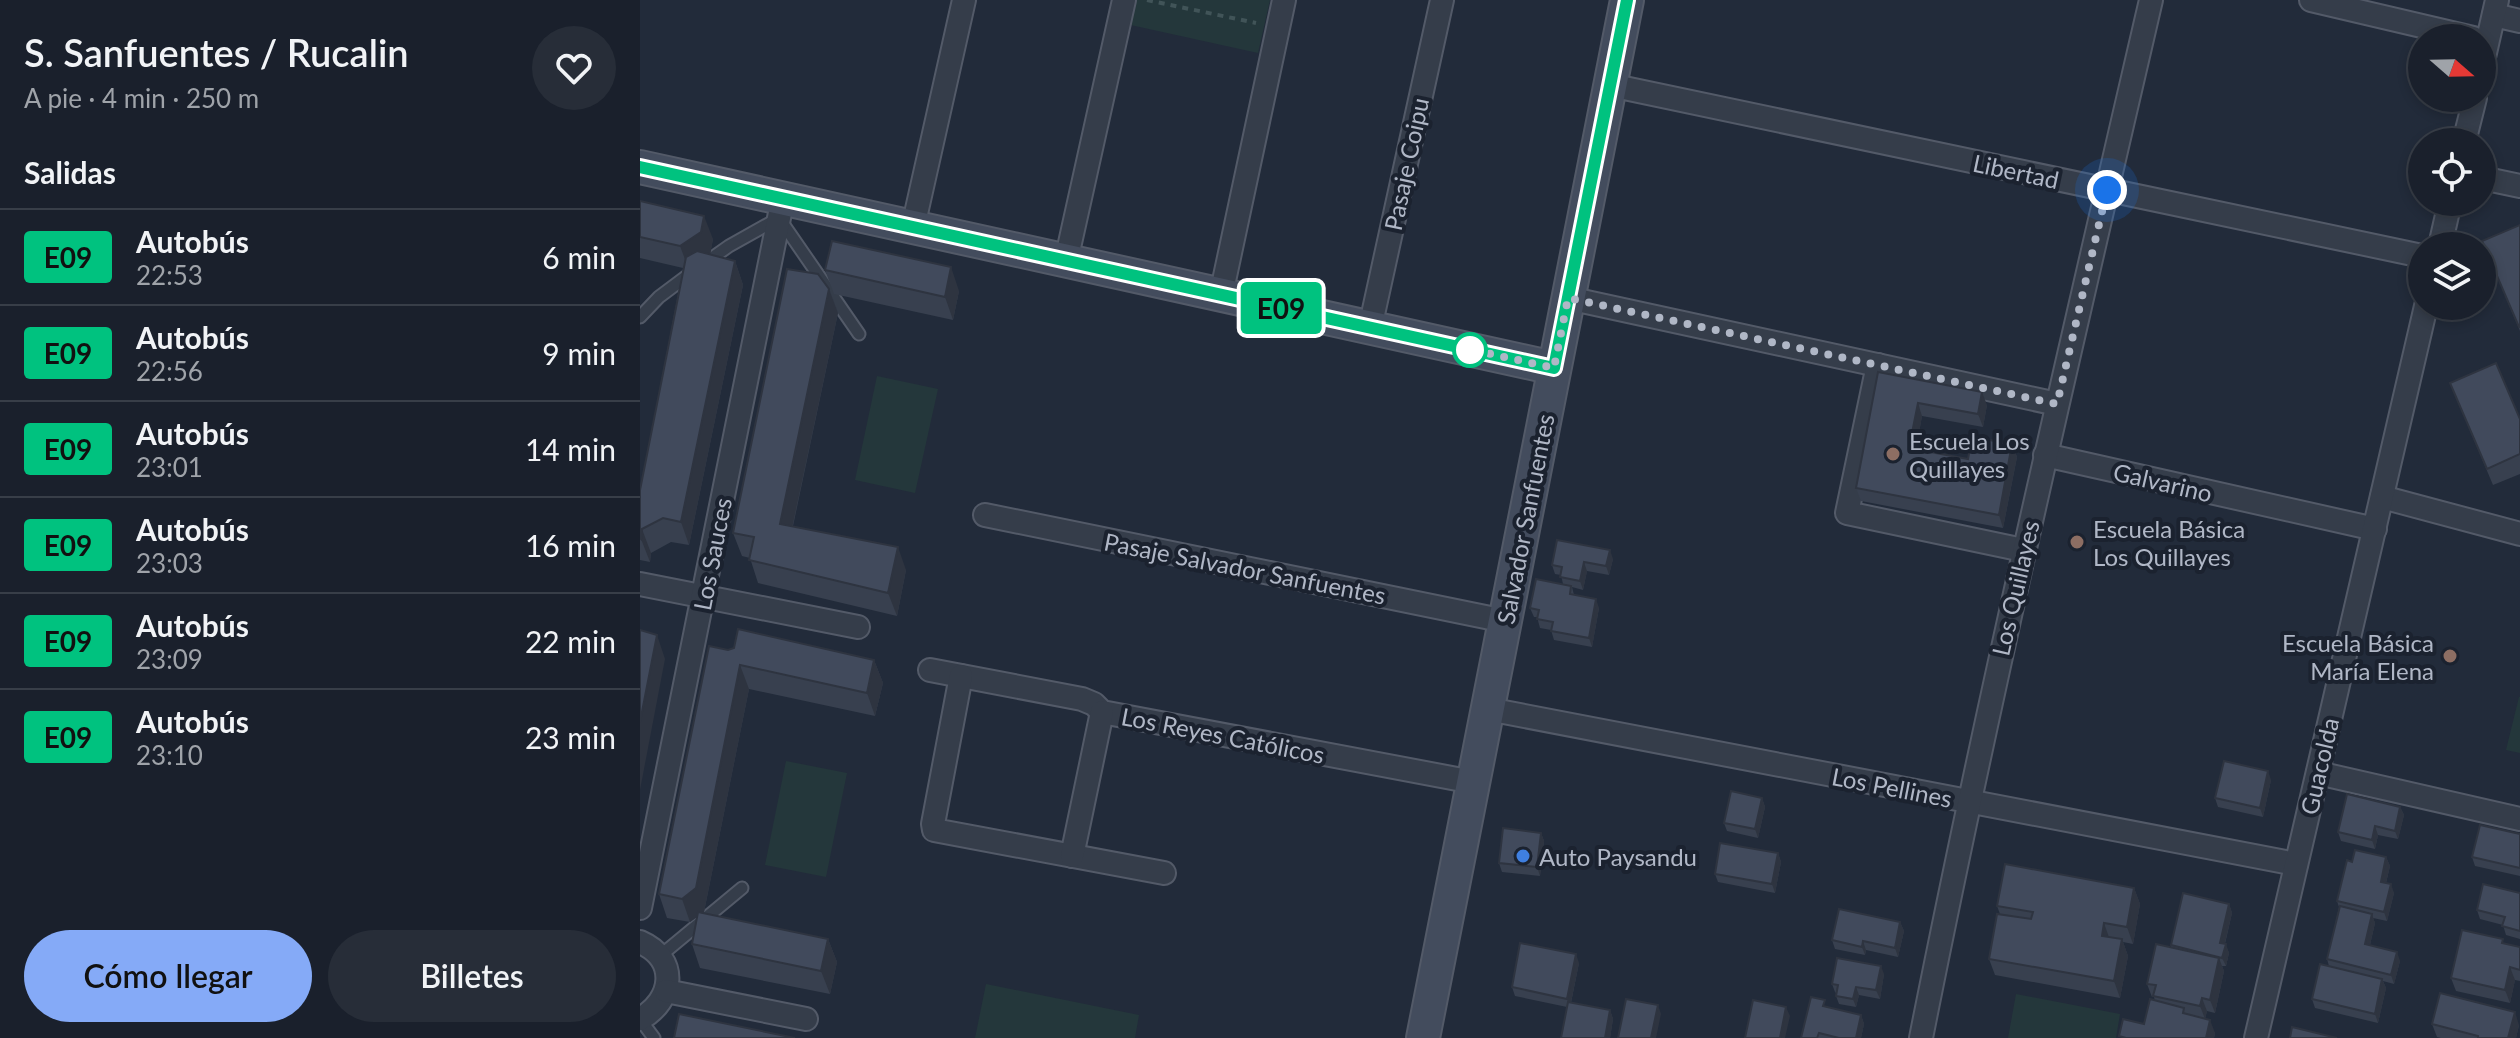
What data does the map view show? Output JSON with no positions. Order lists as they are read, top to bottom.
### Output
{
  "streets": {
    "street": [
      "Pasaje Coipu",
      "Libertad",
      "Galvarino",
      "Salvador Sanfuentes",
      "Los Sauces",
      "Pasaje Salvador Sanfuentes",
      "Los Quillayes",
      "Los Reyes Católicos",
      "Guacolda",
      "Los Pellines"
    ]
  },
  "crossings": [
    ["Libertad", "Salvador Sanfuentes"],
    ["Libertad", "Los Quillayes"],
    ["Galvarino", "Los Quillayes"],
    ["Galvarino", "Guacolda"],
    ["Salvador Sanfuentes", "Pasaje Salvador Sanfuentes"],
    ["Salvador Sanfuentes", "Los Reyes Católicos"],
    ["Salvador Sanfuentes", "Los Pellines"],
    ["Los Quillayes", "Los Pellines"],
    ["Guacolda", "Los Pellines"]
  ],
  "places": [
    "Escuela Los Quillayes",
    "Escuela Básica Los Quillayes",
    "Escuela Básica María Elena",
    "Auto Paysandu"
  ],
  "lines": ["bus line E09"],
  "north": "right",
  "page": {
    "heading": [
      ["S. Sanfuentes / Rucalin", "A pie · 4 min · 250 m"],
      "Salidas"
    ],
    "on_map": "E09",
    "list": [
      {
        "mark": "E09",
        "name": "Autobús",
        "note": "22:53",
        "value": "6 min"
      },
      {
        "mark": "E09",
        "name": "Autobús",
        "note": "22:56",
        "value": "9 min"
      },
      {
        "mark": "E09",
        "name": "Autobús",
        "note": "23:01",
        "value": "14 min"
      },
      {
        "mark": "E09",
        "name": "Autobús",
        "note": "23:03",
        "value": "16 min"
      },
      {
        "mark": "E09",
        "name": "Autobús",
        "note": "23:09",
        "value": "22 min"
      },
      {
        "mark": "E09",
        "name": "Autobús",
        "note": "23:10",
        "value": "23 min"
      }
    ],
    "buttons": ["Cómo llegar", "Billetes"]
  }
}
